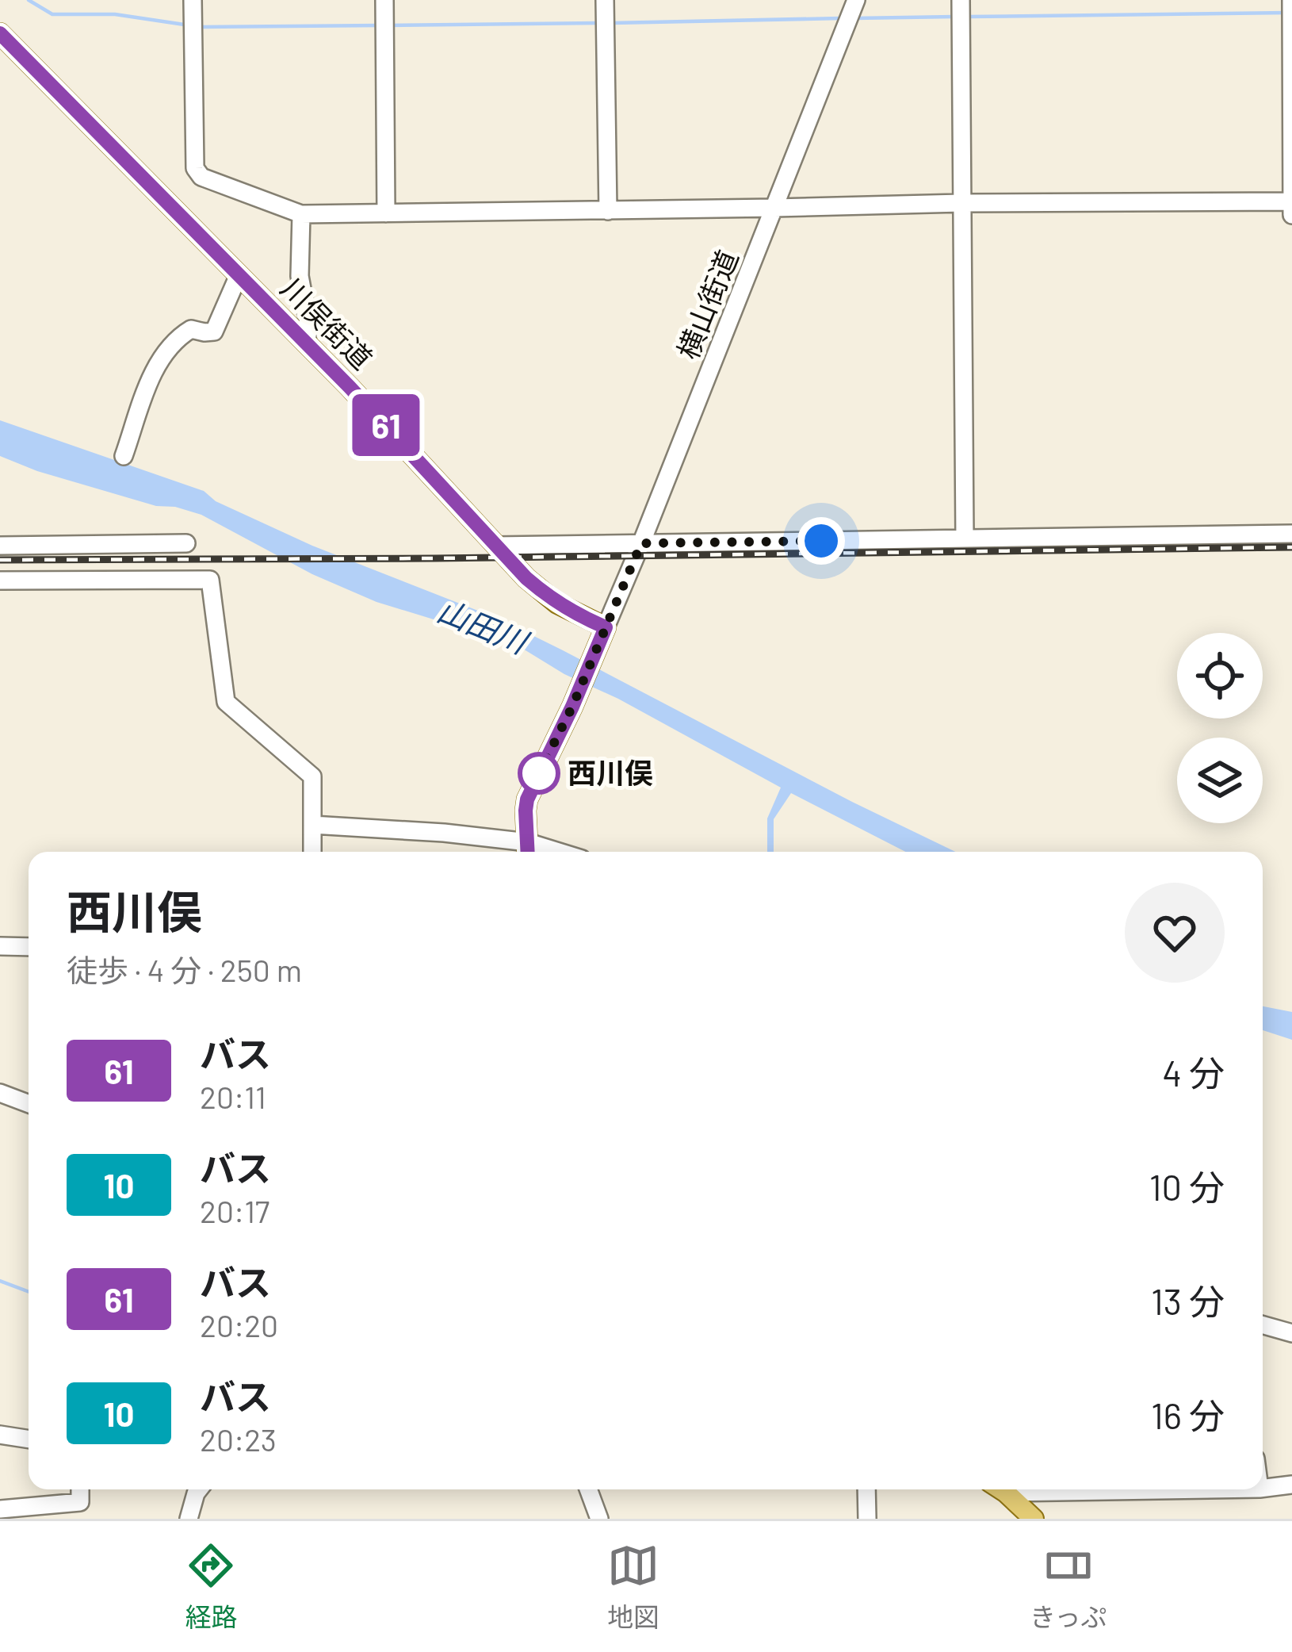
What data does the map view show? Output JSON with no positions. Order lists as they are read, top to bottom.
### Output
{
  "streets": {
    "main road": ["川俣街道"],
    "street": ["横山街道"]
  },
  "crossings": [
    ["横山街道", "川俣街道"]
  ],
  "water": ["山田川"],
  "places": ["西川俣"],
  "lines": ["bus line 61"],
  "page": {
    "on_map": "61",
    "heading": ["西川俣", "徒歩 · 4 分 · 250 m"],
    "list": [
      {
        "mark": "61",
        "name": "バス",
        "note": "20:11",
        "value": "4 分"
      },
      {
        "mark": "10",
        "name": "バス",
        "note": "20:17",
        "value": "10 分"
      },
      {
        "mark": "61",
        "name": "バス",
        "note": "20:20",
        "value": "13 分"
      },
      {
        "mark": "10",
        "name": "バス",
        "note": "20:23",
        "value": "16 分"
      }
    ],
    "tabs": ["経路", "地図", "きっぷ"]
  }
}
